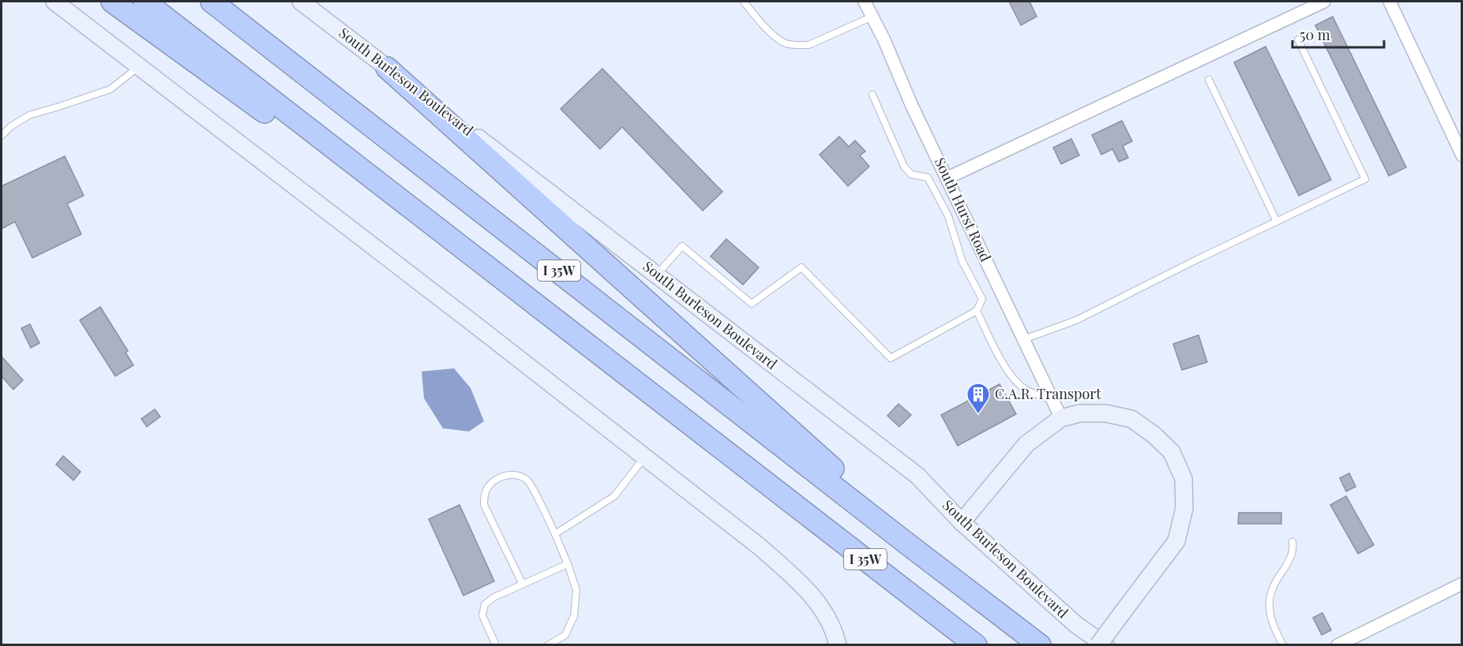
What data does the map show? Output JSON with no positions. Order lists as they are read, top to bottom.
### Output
{
  "streets": {
    "highway": ["I 35W"],
    "main road": ["South Burleson Boulevard"],
    "street": ["South Hurst Road"]
  },
  "places": {
    "building": ["C.A.R. Transport"]
  },
  "scale_bar": "50 m"
}
